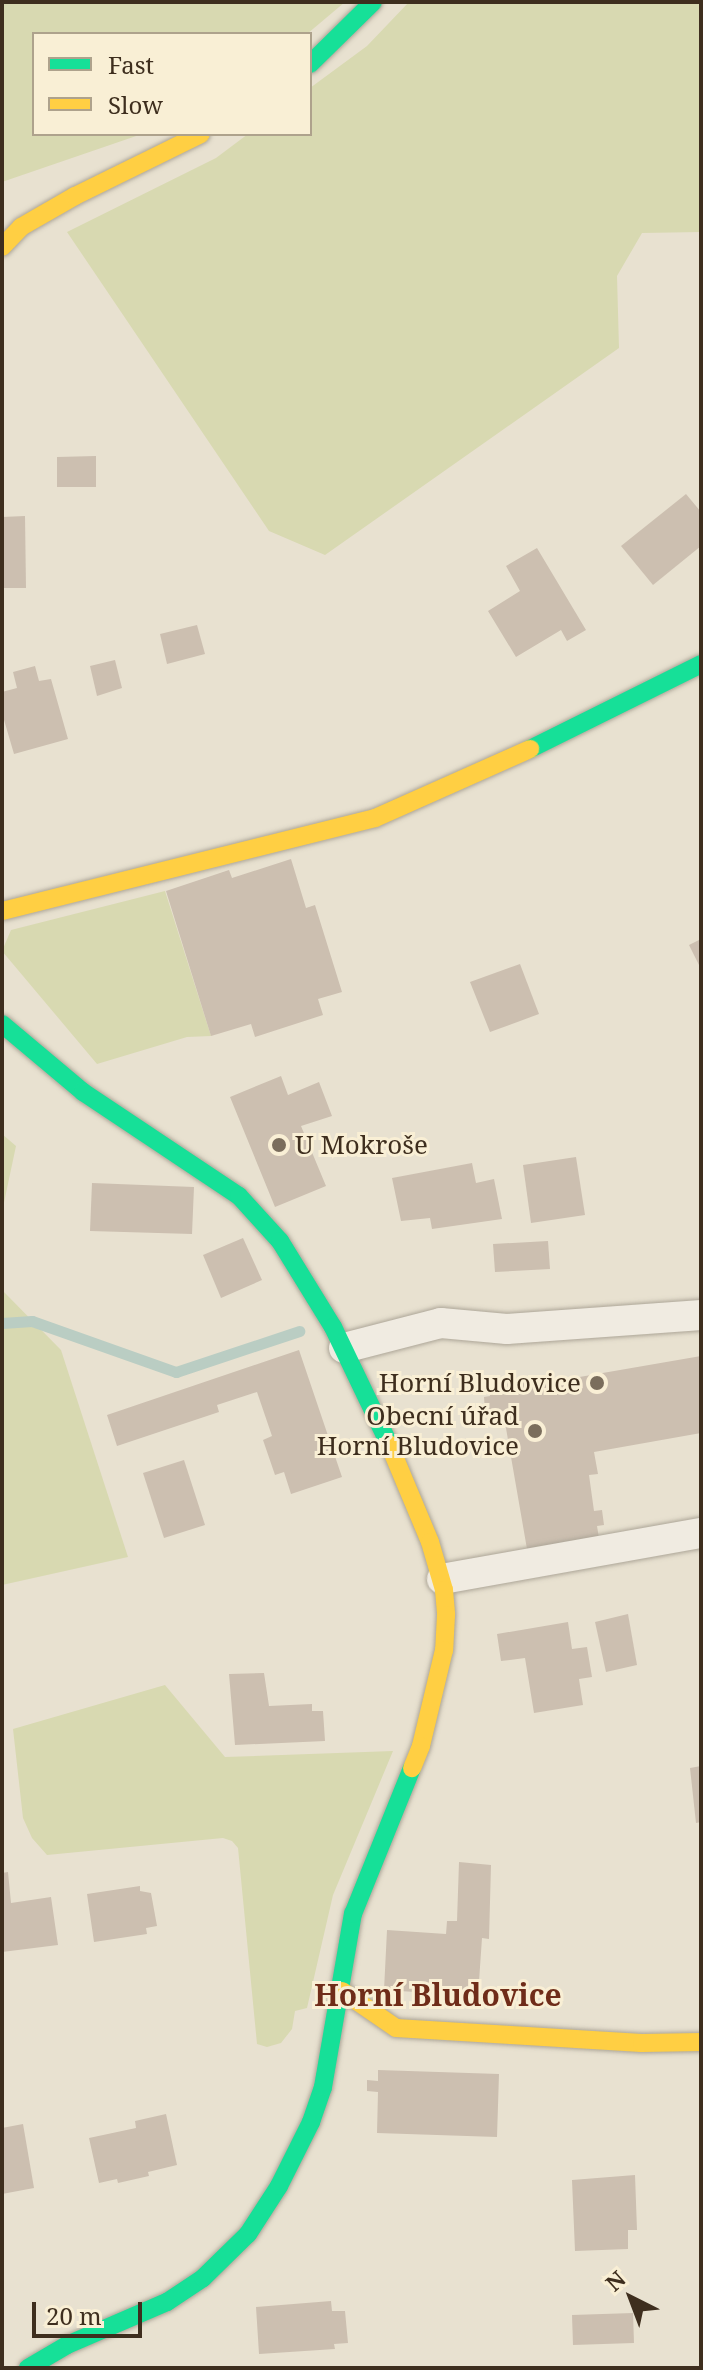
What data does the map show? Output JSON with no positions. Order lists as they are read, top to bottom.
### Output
{
  "districts": ["Horní Bludovice"],
  "places": ["U Mokroše", "Horní Bludovice", "Obecní úřad Horní Bludovice"],
  "legend": ["Fast", "Slow"],
  "scale_bar": "20 m",
  "north": "top left"
}
